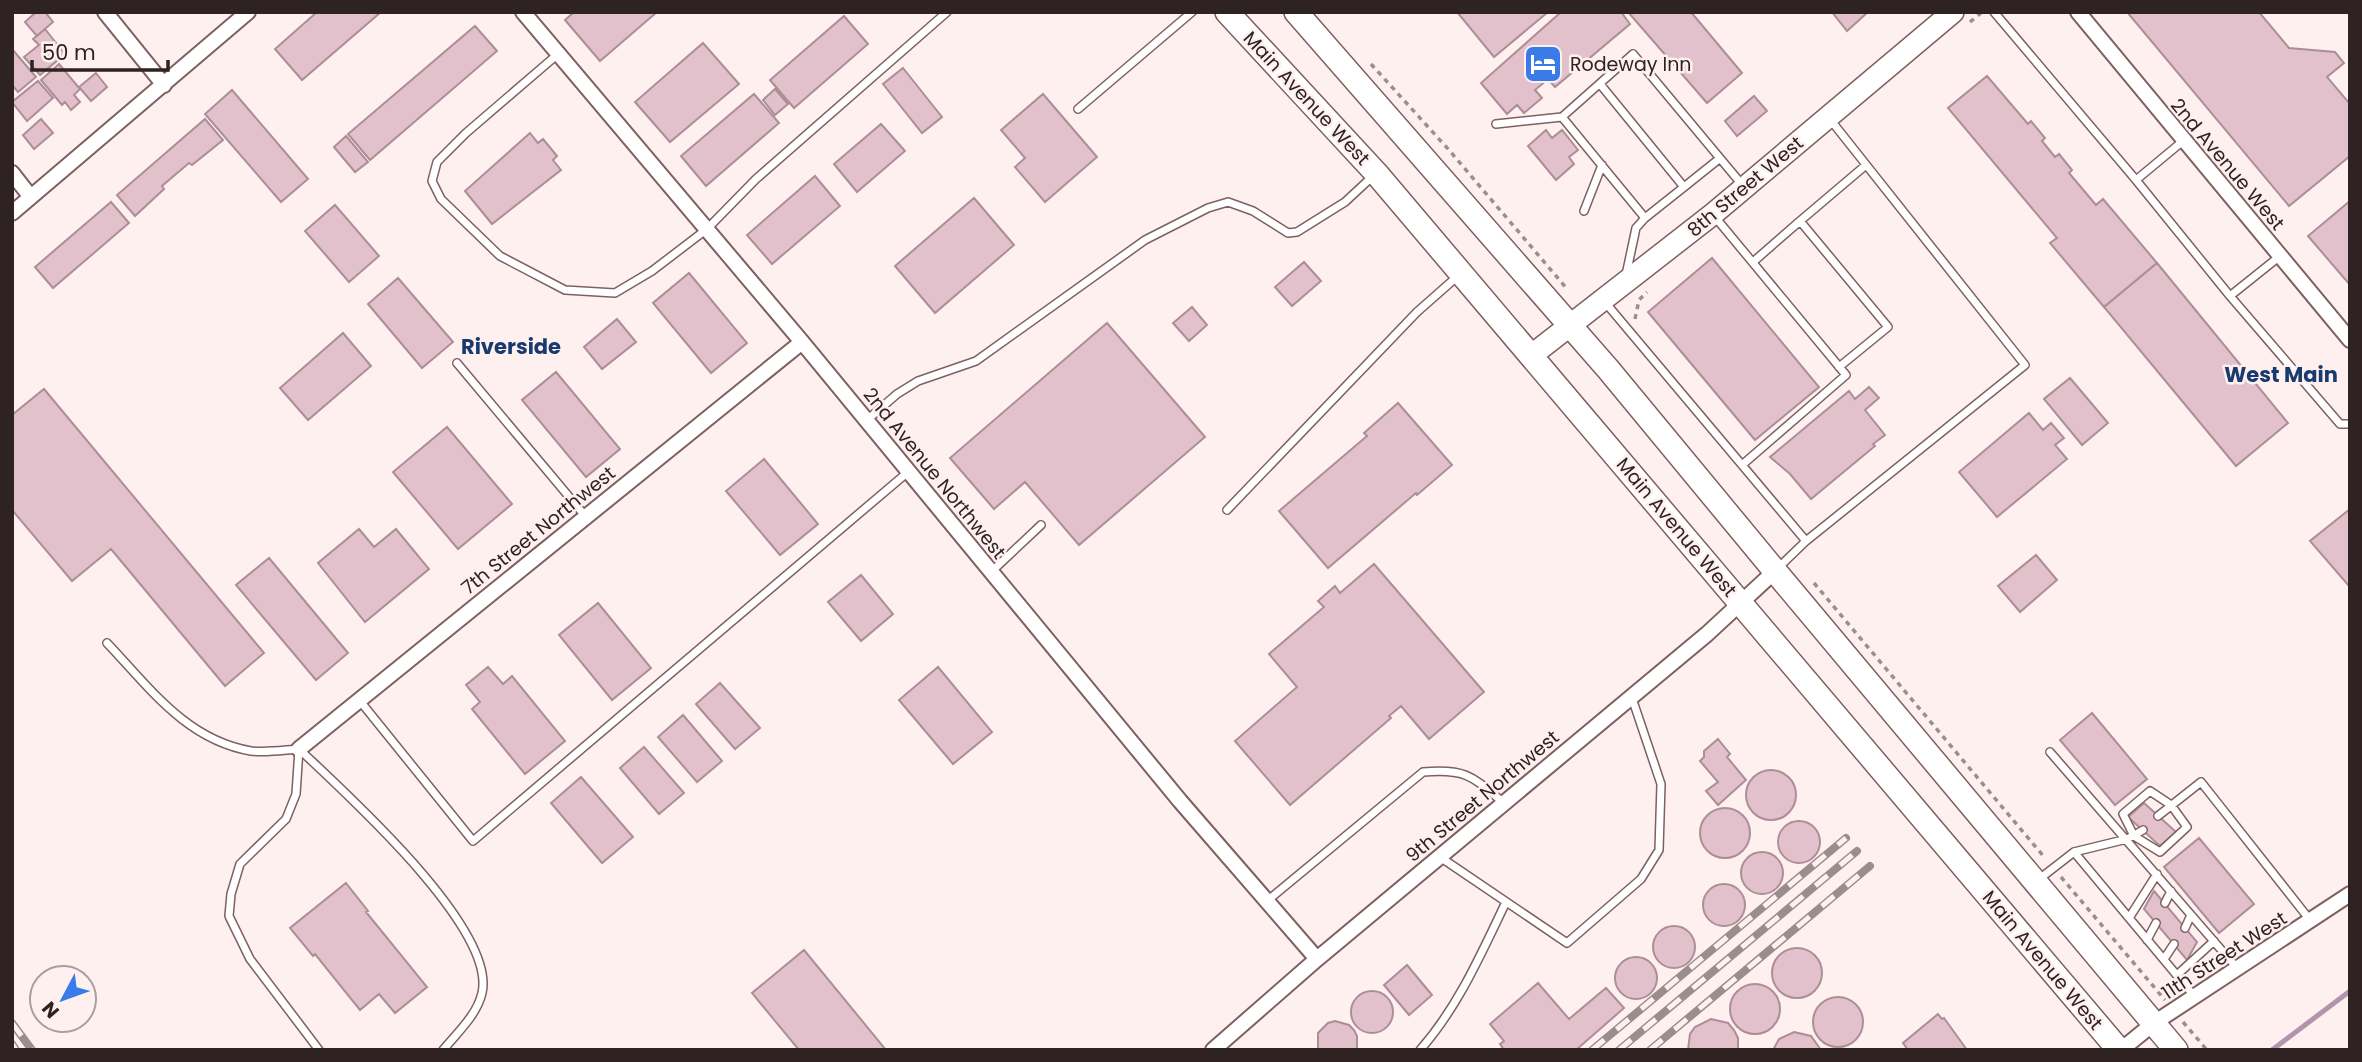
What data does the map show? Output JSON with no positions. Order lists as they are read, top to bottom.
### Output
{
  "streets": {
    "main road": ["Main Avenue West"],
    "street": [
      "2nd Avenue West",
      "8th Street West",
      "2nd Avenue Northwest",
      "7th Street Northwest",
      "9th Street Northwest",
      "11th Street West"
    ]
  },
  "crossings": [
    ["Main Avenue West", "8th Street West"],
    ["Main Avenue West", "9th Street Northwest"],
    ["Main Avenue West", "11th Street West"],
    ["2nd Avenue Northwest", "7th Street Northwest"],
    ["2nd Avenue Northwest", "9th Street Northwest"]
  ],
  "districts": ["Riverside", "West Main"],
  "places": {
    "hotel": ["Rodeway Inn"]
  },
  "scale_bar": "50 m",
  "north": "bottom left"
}
